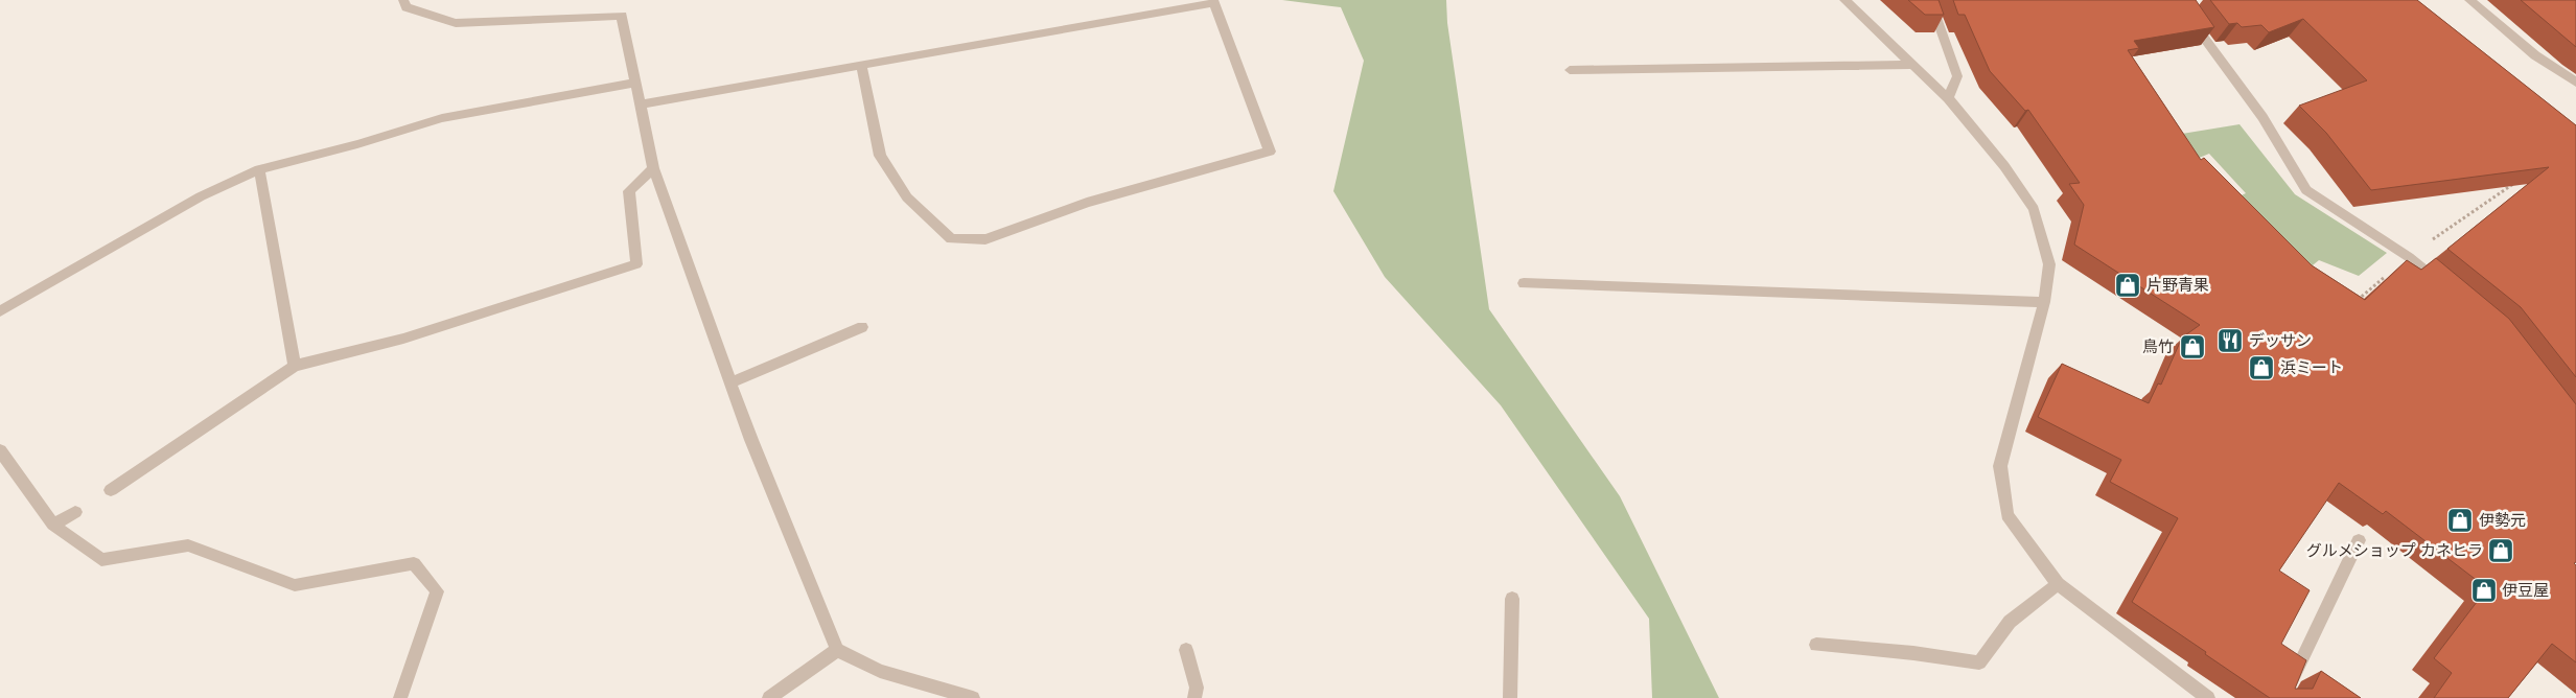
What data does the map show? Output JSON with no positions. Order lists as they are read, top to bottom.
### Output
{
  "places": {
    "shop": [
      "片野青果",
      "鳥竹",
      "浜ミート",
      "伊勢元",
      "グルメショップ カネヒラ",
      "伊豆屋"
    ],
    "restaurant": ["デッサン"]
  }
}
